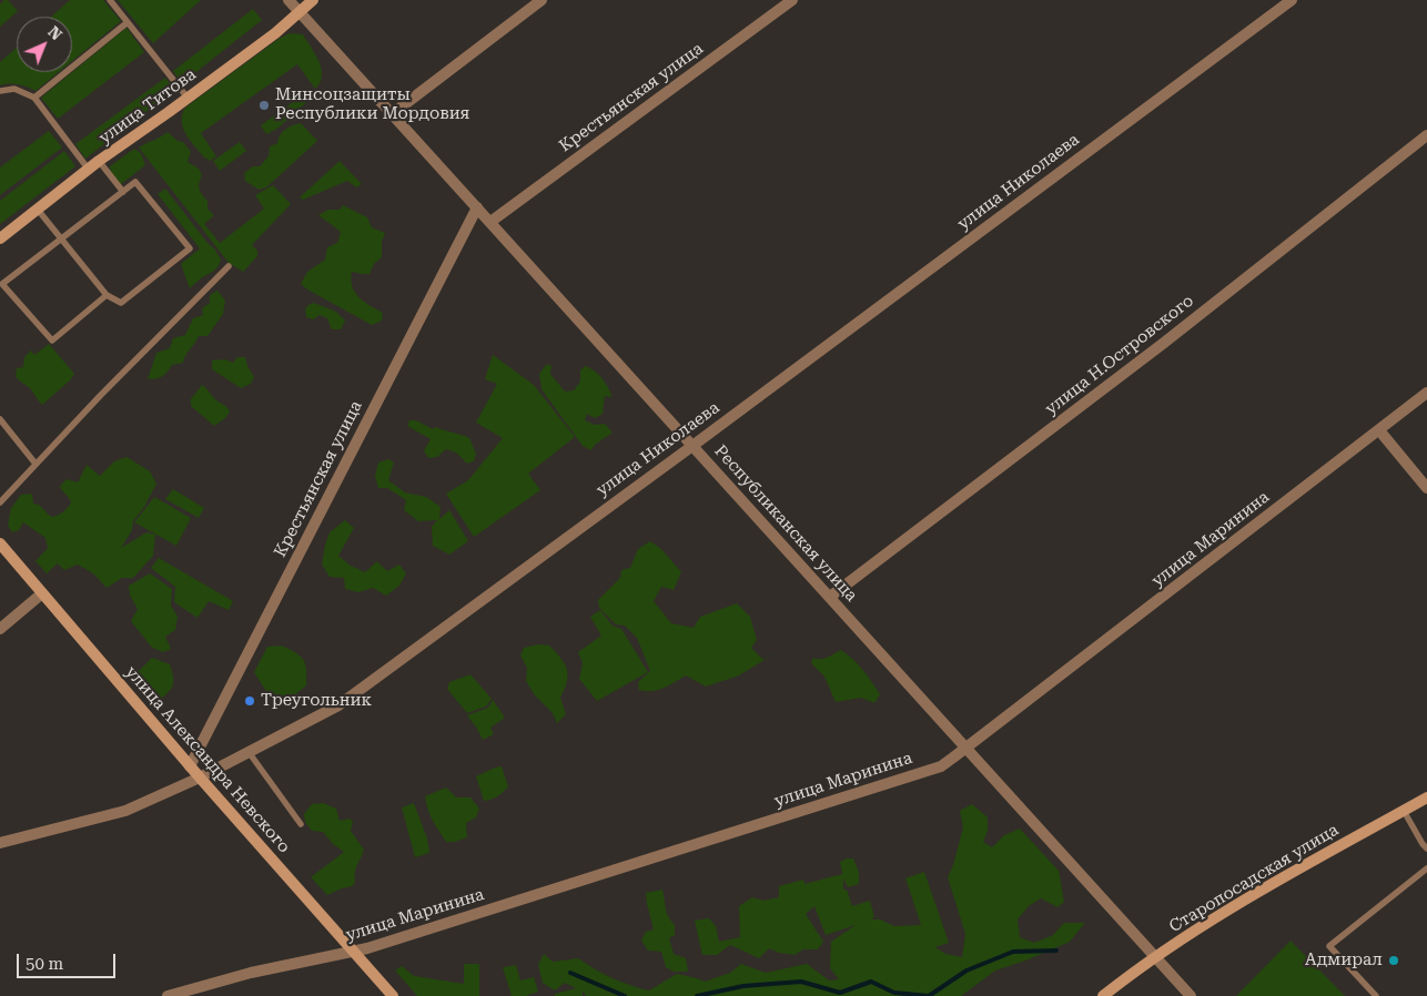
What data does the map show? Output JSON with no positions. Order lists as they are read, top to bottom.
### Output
{
  "streets": {
    "main road": ["улица Титова", "улица Александра Невского", "Старопосадская улица"],
    "street": [
      "Крестьянская улица",
      "улица Николаева",
      "улица Н.Островского",
      "Республиканская улица",
      "улица Маринина"
    ]
  },
  "crossings": [
    ["Крестьянская улица", "Республиканская улица"],
    ["Крестьянская улица", "улица Александра Невского"],
    ["улица Титова", "Республиканская улица"],
    ["улица Николаева", "Республиканская улица"],
    ["улица Николаева", "улица Александра Невского"],
    ["улица Н.Островского", "Республиканская улица"],
    ["Республиканская улица", "улица Маринина"],
    ["Республиканская улица", "Старопосадская улица"],
    ["улица Маринина", "улица Александра Невского"]
  ],
  "places": ["Минсоцзащиты Республики Мордовия", "Треугольник", "Адмирал"],
  "scale_bar": "50 m",
  "north": "top right"
}
